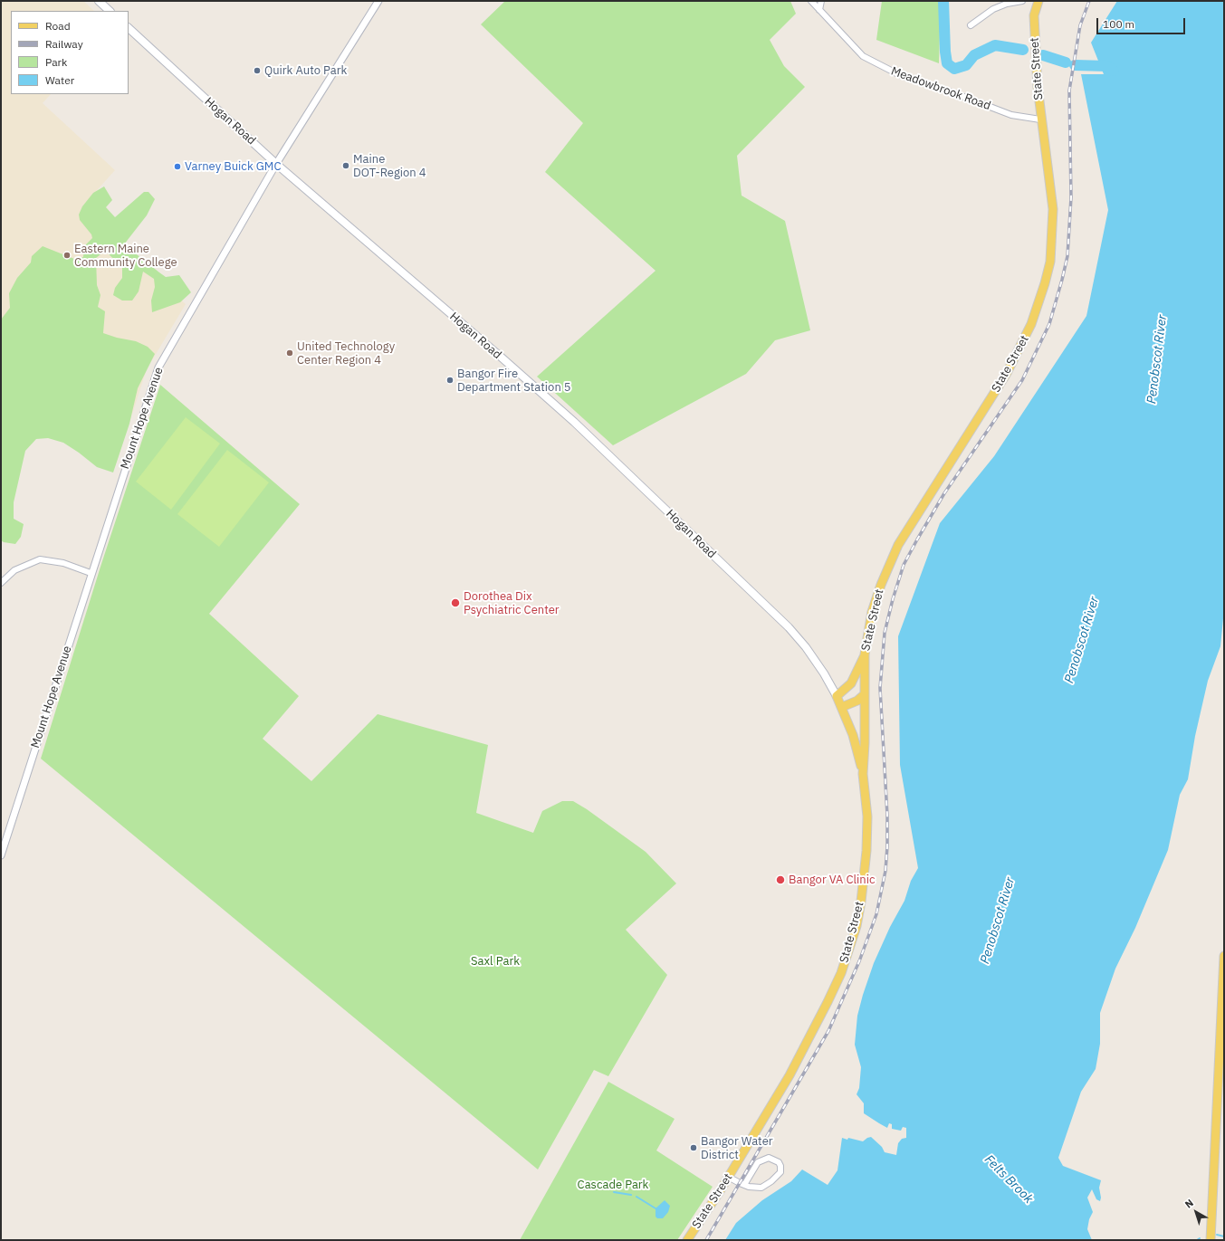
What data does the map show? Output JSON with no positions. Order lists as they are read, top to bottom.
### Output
{
  "streets": {
    "main road": ["State Street", "Hogan Road"],
    "street": ["Meadowbrook Road", "Mount Hope Avenue"]
  },
  "crossings": [
    ["State Street", "Meadowbrook Road"],
    ["State Street", "Hogan Road"],
    ["Hogan Road", "Mount Hope Avenue"]
  ],
  "water": ["Penobscot River", "Felts Brook"],
  "parks": ["Saxl Park", "Cascade Park"],
  "places": [
    "Quirk Auto Park",
    "Maine DOT-Region 4",
    "Varney Buick GMC",
    "Eastern Maine Community College",
    "United Technology Center Region 4",
    "Bangor Fire Department Station 5",
    "Dorothea Dix Psychiatric Center",
    "Bangor VA Clinic",
    "Bangor Water District"
  ],
  "legend": [
    "Road",
    "Railway",
    "Park",
    "Water"
  ],
  "scale_bar": "100 m",
  "north": "top left"
}
